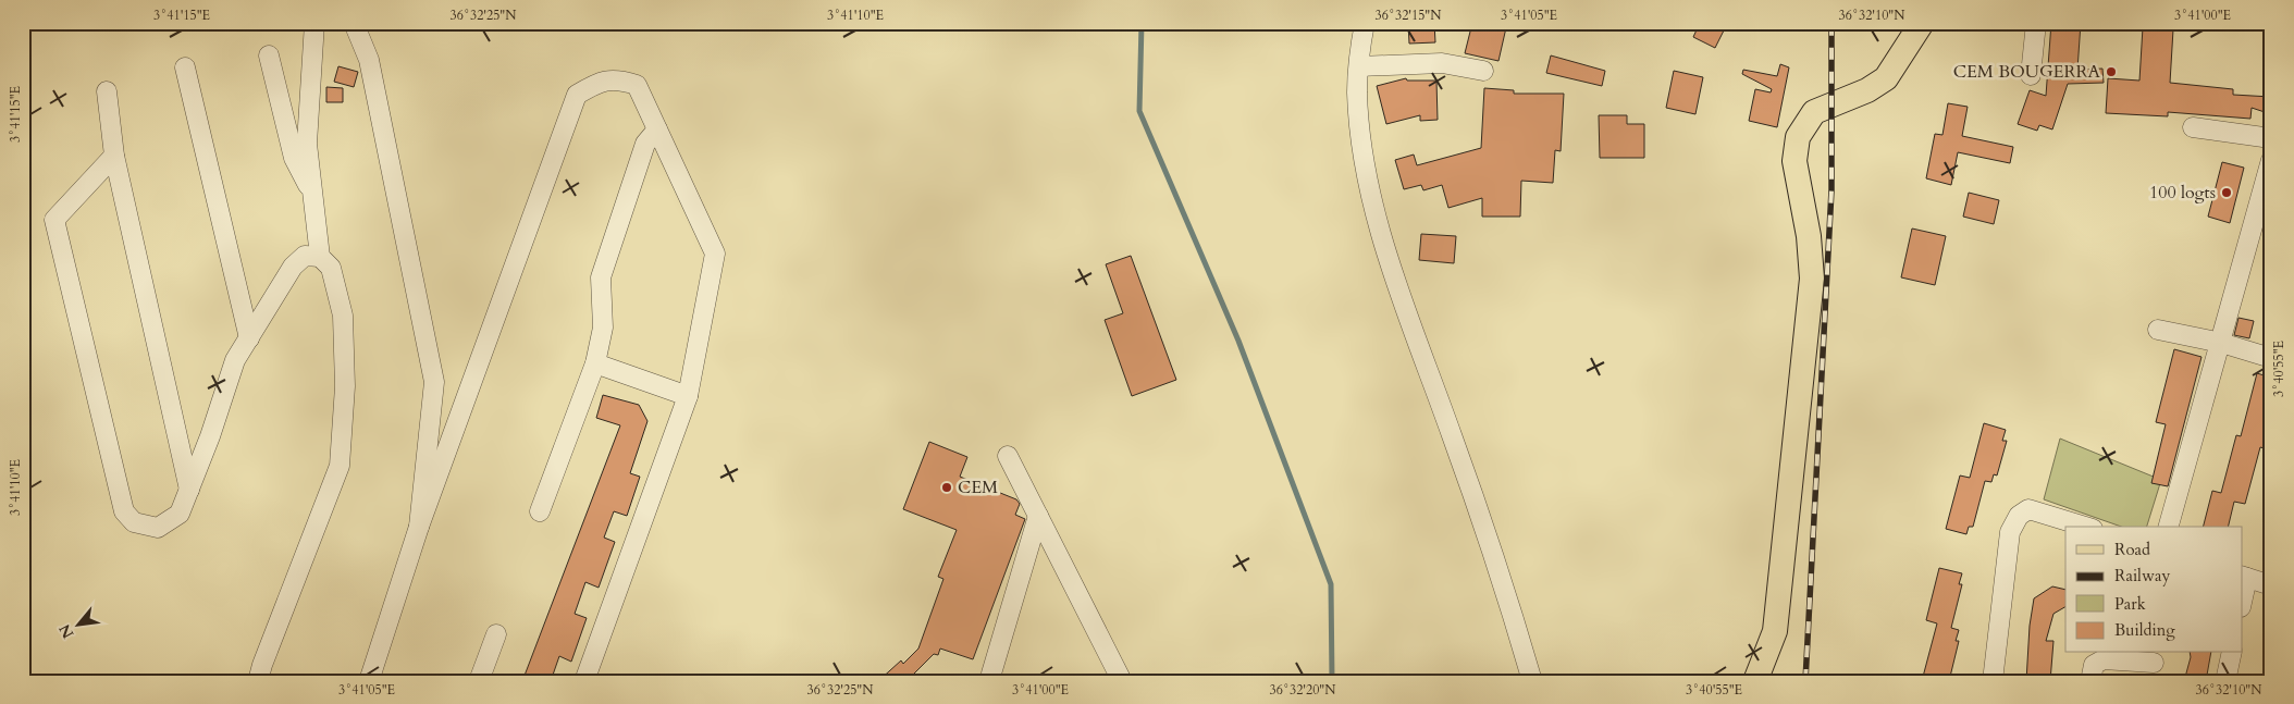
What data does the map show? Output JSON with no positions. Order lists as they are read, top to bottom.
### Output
{
  "places": ["CEM BOUGERRA", "100 logts", "CEM"],
  "legend": [
    "Road",
    "Railway",
    "Park",
    "Building"
  ],
  "north": "bottom left",
  "coordinates": [
    "3°41'15\"E",
    "36°32'25\"N",
    "3°41'10\"E",
    "36°32'15\"N",
    "3°41'05\"E",
    "36°32'10\"N",
    "3°41'00\"E",
    "3°40'55\"E",
    "36°32'20\"N"
  ]
}
